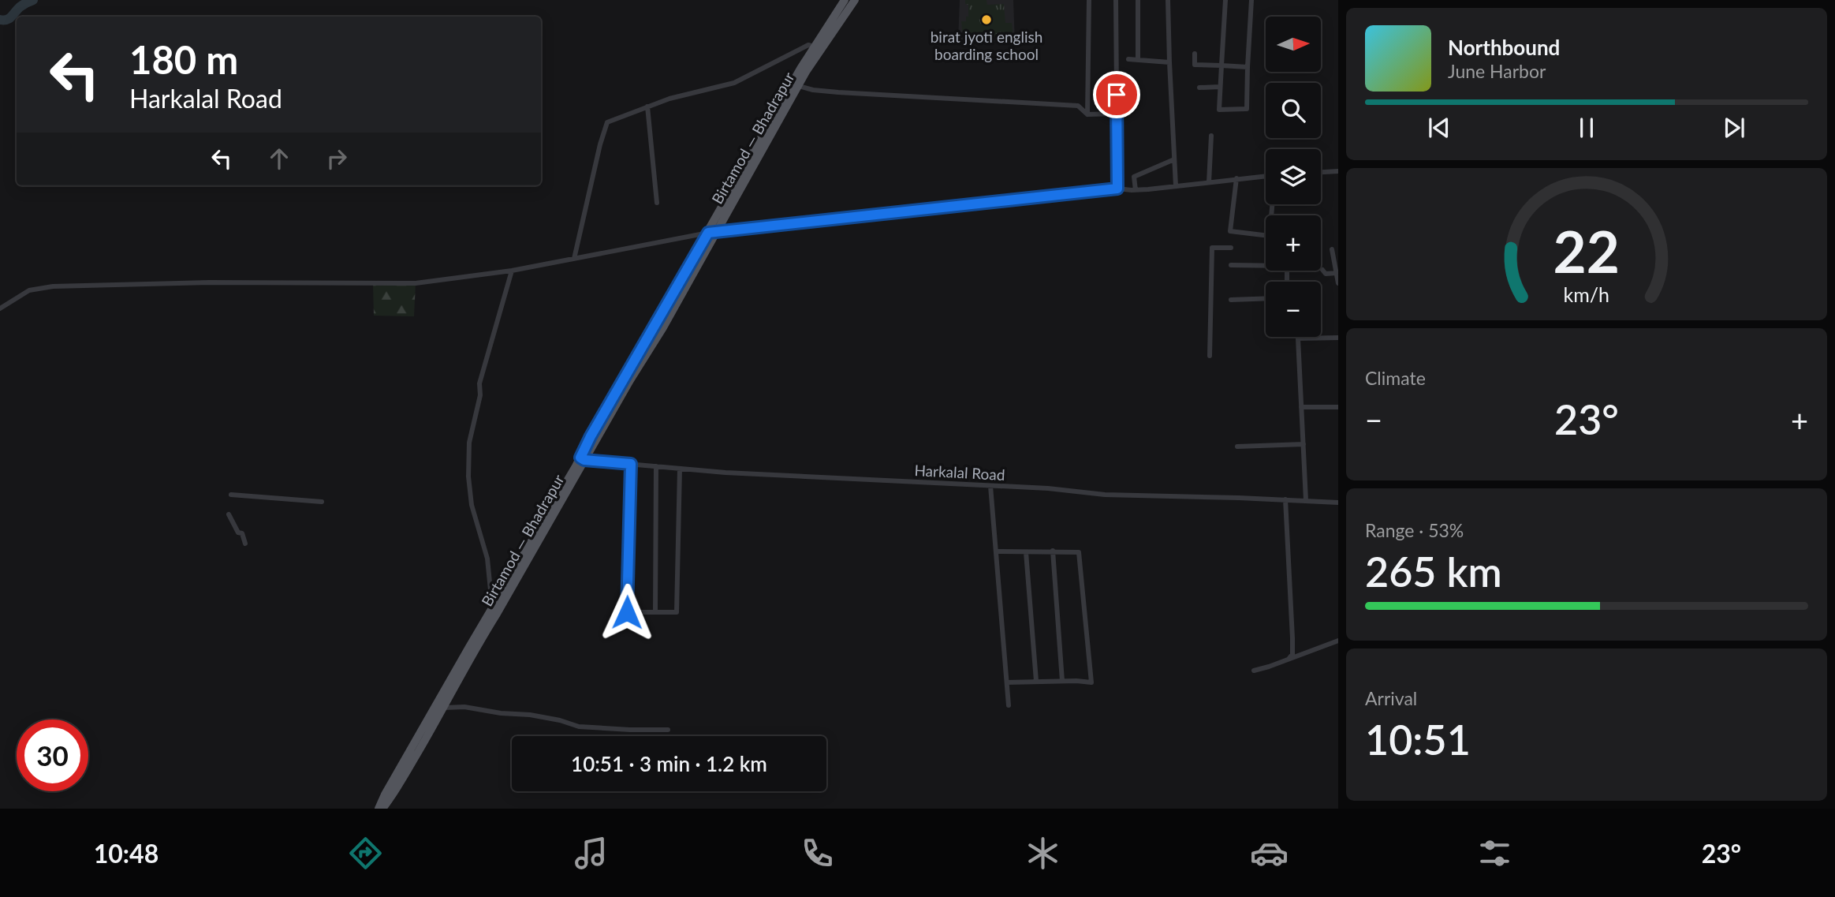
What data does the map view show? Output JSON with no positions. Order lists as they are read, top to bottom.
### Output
{
  "streets": {
    "main road": ["Birtamod — Bhadrapur"],
    "street": ["Harkalal Road"]
  },
  "crossings": [
    ["Birtamod — Bhadrapur", "Harkalal Road"]
  ],
  "places": ["birat jyoti english boarding school"],
  "north": "right",
  "page": {
    "map_buttons": ["+", "−"],
    "turn": ["180 m", "Harkalal Road"],
    "song": ["Northbound", "June Harbor"],
    "tile": [
      "Climate",
      ["Range · 53%", "265 km"],
      ["Arrival", "10:51"]
    ],
    "heat": ["−", "23°", "+"],
    "limit": "30",
    "trip": "10:51 · 3 min · 1.2 km",
    "tabs": ["10:48", "23°"],
    "gauge": ["22", "km/h"]
  }
}
